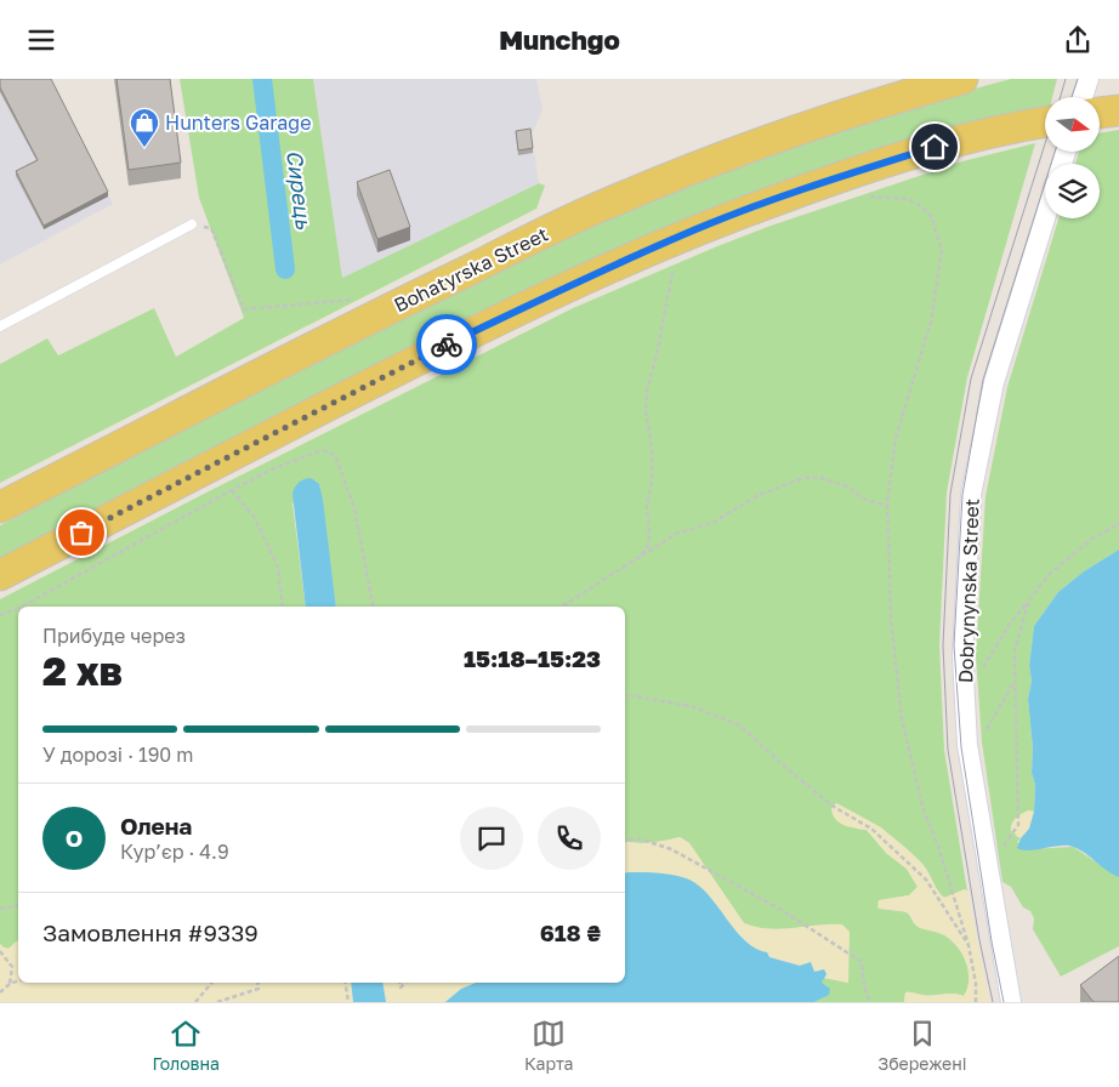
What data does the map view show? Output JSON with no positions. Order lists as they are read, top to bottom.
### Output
{
  "streets": {
    "main road": ["Bohatyrska Street"],
    "street": ["Dobrynynska Street"]
  },
  "water": ["Сирець"],
  "places": {
    "shop": ["Hunters Garage"]
  },
  "north": "right",
  "page": {
    "header": "Munchgo",
    "heading": ["2 хв", "Прибуде через", "15:18–15:23"],
    "panel": [
      "Олена",
      "Кур’єр · 4.9",
      "Замовлення #9339",
      "618 ₴"
    ],
    "bar": "У дорозі · 190 m",
    "round": "О",
    "tabs": ["Головна", "Карта", "Збережені"]
  }
}
